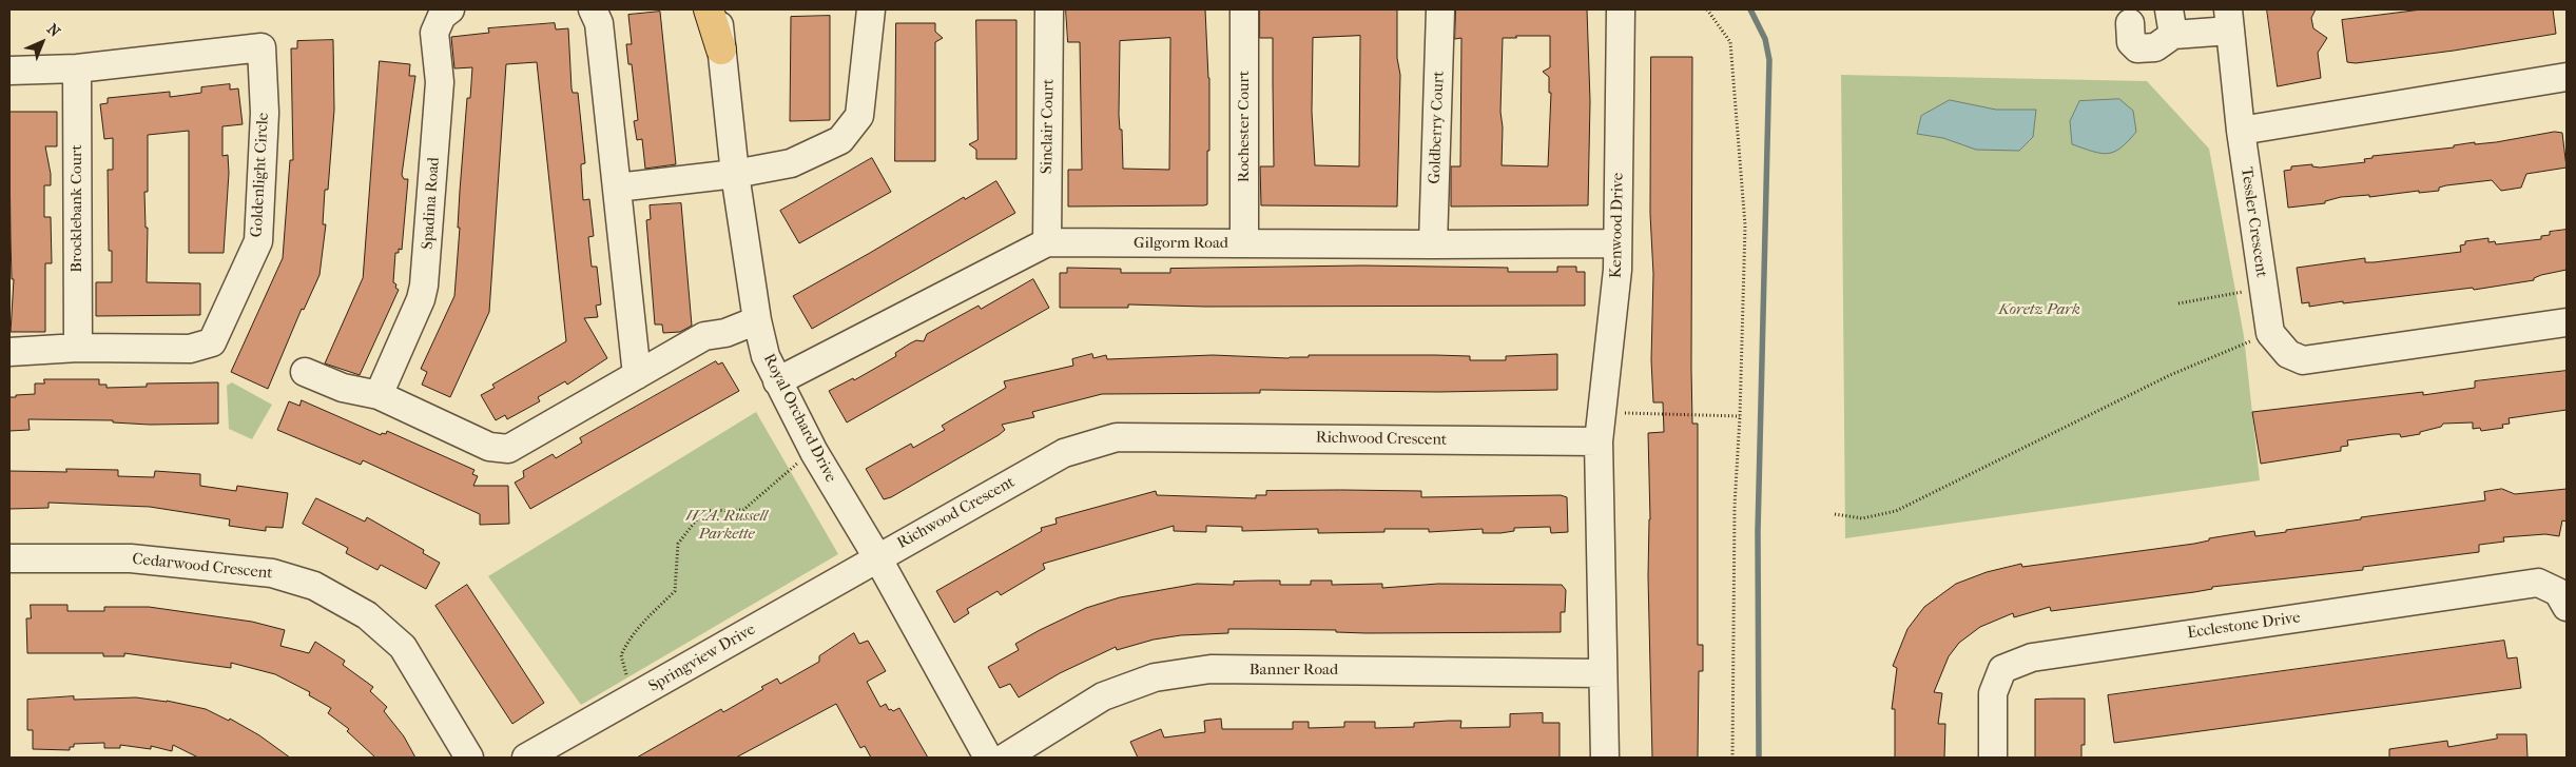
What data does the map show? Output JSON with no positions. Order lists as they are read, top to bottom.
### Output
{
  "streets": {
    "street": [
      "Sinclair Court",
      "Rochester Court",
      "Goldberry Court",
      "Goldenlight Circle",
      "Spadina Road",
      "Brocklebank Court",
      "Tessler Crescent",
      "Kenwood Drive",
      "Gilgorm Road",
      "Royal Orchard Drive",
      "Richwood Crescent",
      "Cedarwood Crescent",
      "Ecclestone Drive",
      "Springview Drive",
      "Banner Road"
    ]
  },
  "crossings": [
    ["Sinclair Court", "Gilgorm Road"],
    ["Rochester Court", "Gilgorm Road"],
    ["Goldberry Court", "Gilgorm Road"],
    ["Goldenlight Circle", "Brocklebank Court"],
    ["Kenwood Drive", "Gilgorm Road"],
    ["Kenwood Drive", "Richwood Crescent"],
    ["Gilgorm Road", "Royal Orchard Drive"],
    ["Royal Orchard Drive", "Richwood Crescent"],
    ["Royal Orchard Drive", "Springview Drive"],
    ["Richwood Crescent", "Springview Drive"]
  ],
  "parks": ["Koretz Park", "W.A. Russell Parkette"],
  "north": "top right"
}
